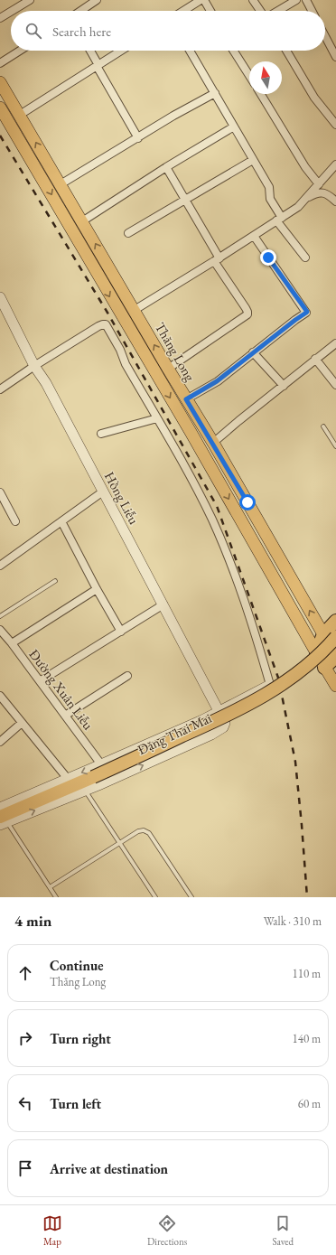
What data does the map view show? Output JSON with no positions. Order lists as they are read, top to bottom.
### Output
{
  "streets": {
    "main road": ["Thăng Long"],
    "street": ["Hồng Liễu", "Đường Xuân Liễu", "Đặng Thai Mai"]
  },
  "crossings": [
    ["Hồng Liễu", "Đặng Thai Mai"],
    ["Đường Xuân Liễu", "Đặng Thai Mai"]
  ],
  "north": "top",
  "page": {
    "search": "Search here",
    "heading": ["4 min", "Walk · 310 m"],
    "list": [
      ["Continue", "Thăng Long", "110 m"],
      ["Turn right", "140 m"],
      ["Turn left", "60 m"],
      "Arrive at destination"
    ],
    "nav": ["Map", "Directions", "Saved"]
  }
}
